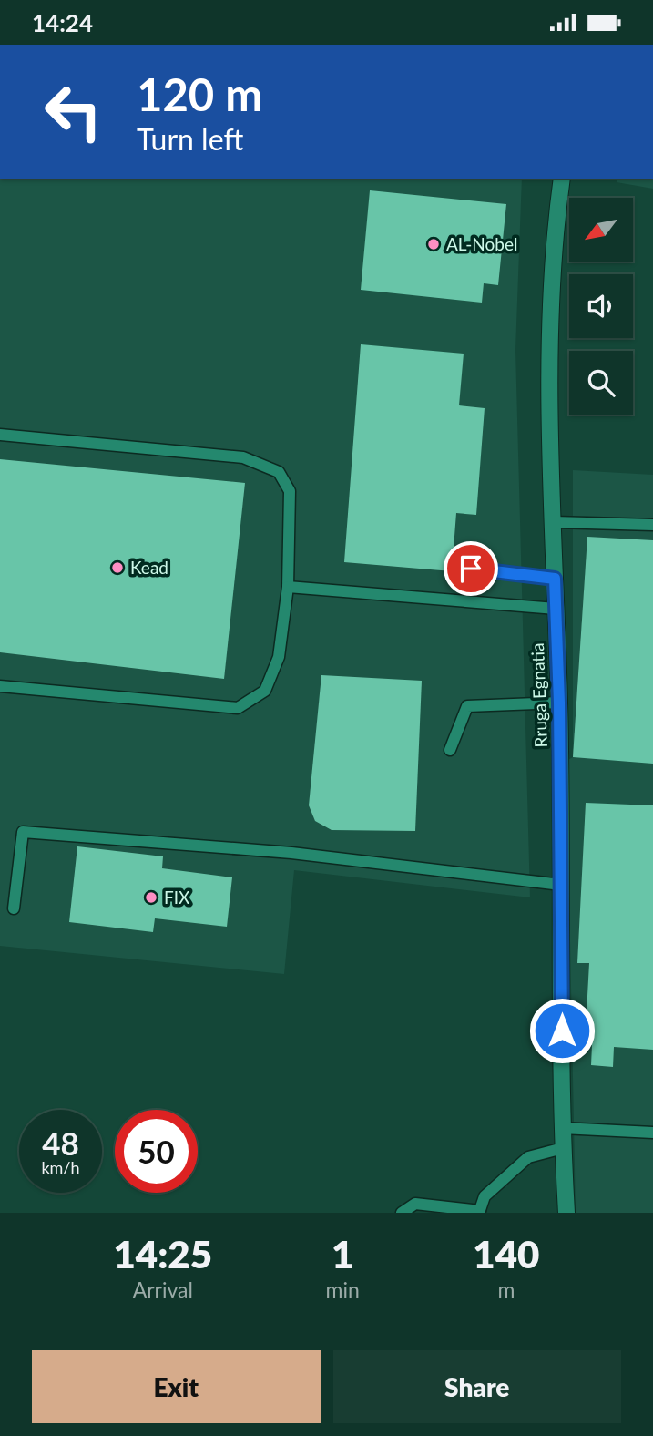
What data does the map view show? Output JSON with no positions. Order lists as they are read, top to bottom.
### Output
{
  "streets": {
    "main road": ["Rruga Egnatia"]
  },
  "places": ["AL-Nobel", "Kead", "FIX"],
  "north": "bottom left",
  "page": {
    "status": "14:24",
    "turn": ["120 m", "Turn left"],
    "speed": "48 km/h",
    "limit": "50",
    "eta": [
      "14:25",
      "Arrival",
      "1",
      "min",
      "140",
      "m"
    ],
    "buttons": ["Exit", "Share"]
  }
}
